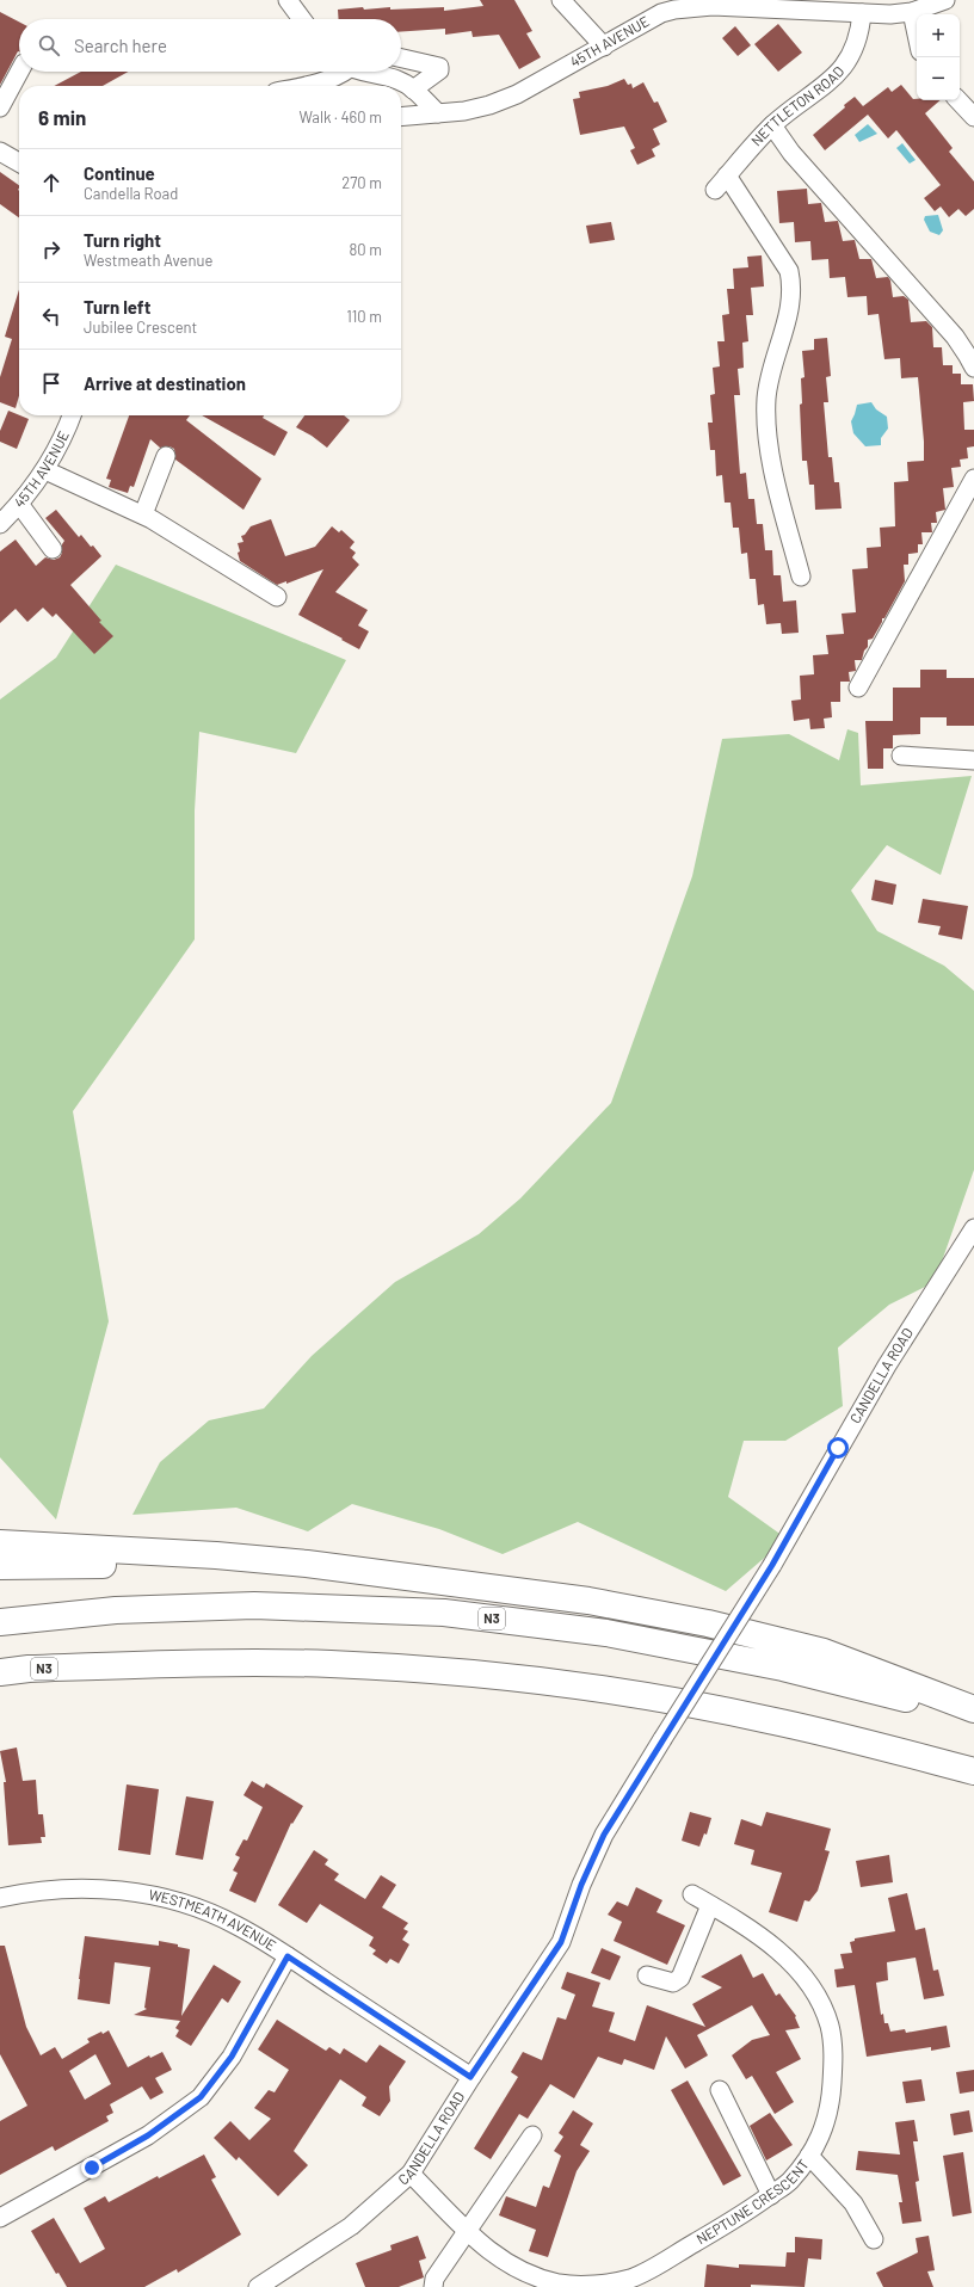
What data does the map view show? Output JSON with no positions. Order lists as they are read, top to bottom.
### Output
{
  "streets": {
    "highway": ["N3"],
    "street": [
      "45TH AVENUE",
      "NETTLETON ROAD",
      "CANDELLA ROAD",
      "WESTMEATH AVENUE",
      "NEPTUNE CRESCENT"
    ]
  },
  "crossings": [
    ["45TH AVENUE", "NETTLETON ROAD"],
    ["CANDELLA ROAD", "WESTMEATH AVENUE"],
    ["CANDELLA ROAD", "NEPTUNE CRESCENT"]
  ],
  "page": {
    "map_buttons": ["+", "−"],
    "search": "Search here",
    "heading": ["6 min", "Walk · 460 m"],
    "list": [
      ["Continue", "Candella Road", "270 m"],
      ["Turn right", "Westmeath Avenue", "80 m"],
      ["Turn left", "Jubilee Crescent", "110 m"],
      "Arrive at destination"
    ]
  }
}
